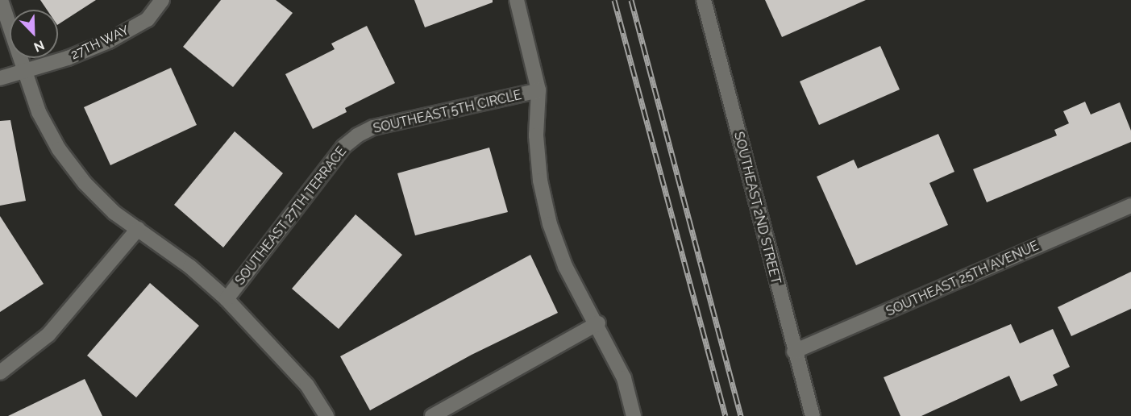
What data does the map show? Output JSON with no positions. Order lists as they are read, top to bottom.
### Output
{
  "streets": {
    "street": [
      "27TH WAY",
      "SOUTHEAST 5TH CIRCLE",
      "SOUTHEAST 2ND STREET",
      "SOUTHEAST 27TH TERRACE",
      "SOUTHEAST 25TH AVENUE"
    ]
  },
  "crossings": [
    ["SOUTHEAST 5TH CIRCLE", "SOUTHEAST 27TH TERRACE"],
    ["SOUTHEAST 2ND STREET", "SOUTHEAST 25TH AVENUE"]
  ],
  "north": "bottom right"
}
